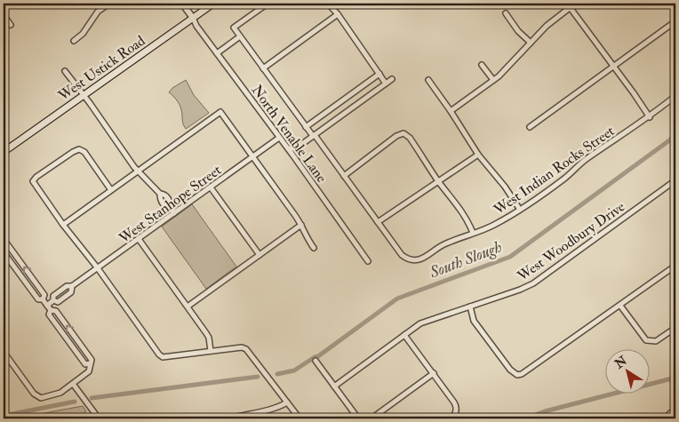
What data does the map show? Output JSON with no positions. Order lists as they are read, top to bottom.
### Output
{
  "streets": {
    "main road": ["West Ustick Road"],
    "street": [
      "North Venable Lane",
      "West Indian Rocks Street",
      "West Stanhope Street",
      "West Woodbury Drive"
    ]
  },
  "crossings": [
    ["West Ustick Road", "North Venable Lane"],
    ["North Venable Lane", "West Stanhope Street"]
  ],
  "water": ["South Slough"],
  "north": "top left"
}
